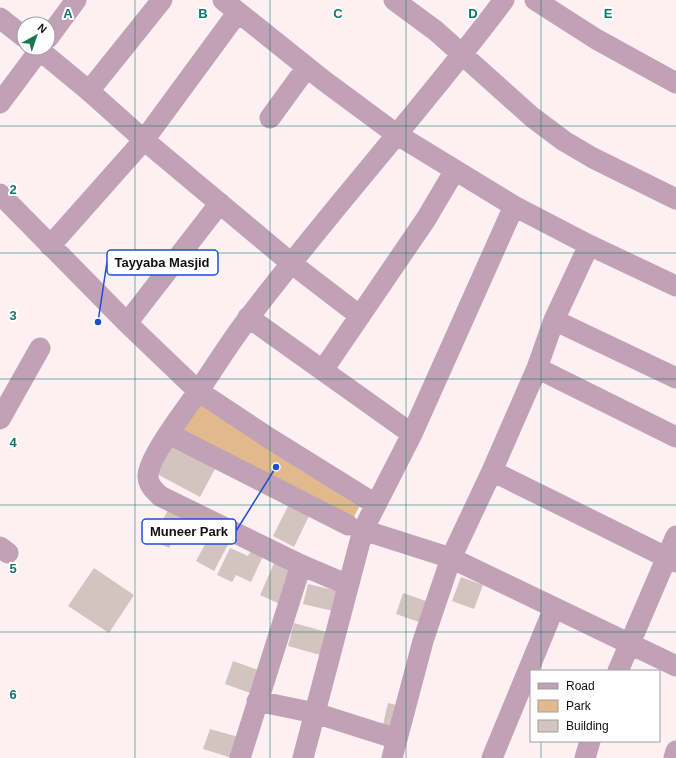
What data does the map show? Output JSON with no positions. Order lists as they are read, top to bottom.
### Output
{
  "places": ["Tayyaba Masjid", "Muneer Park"],
  "legend": ["Road", "Park", "Building"],
  "north": "top right",
  "grid": {
    "columns": [
      "A",
      "B",
      "C",
      "D",
      "E"
    ],
    "rows": [
      "2",
      "3",
      "4",
      "5",
      "6"
    ]
  }
}
